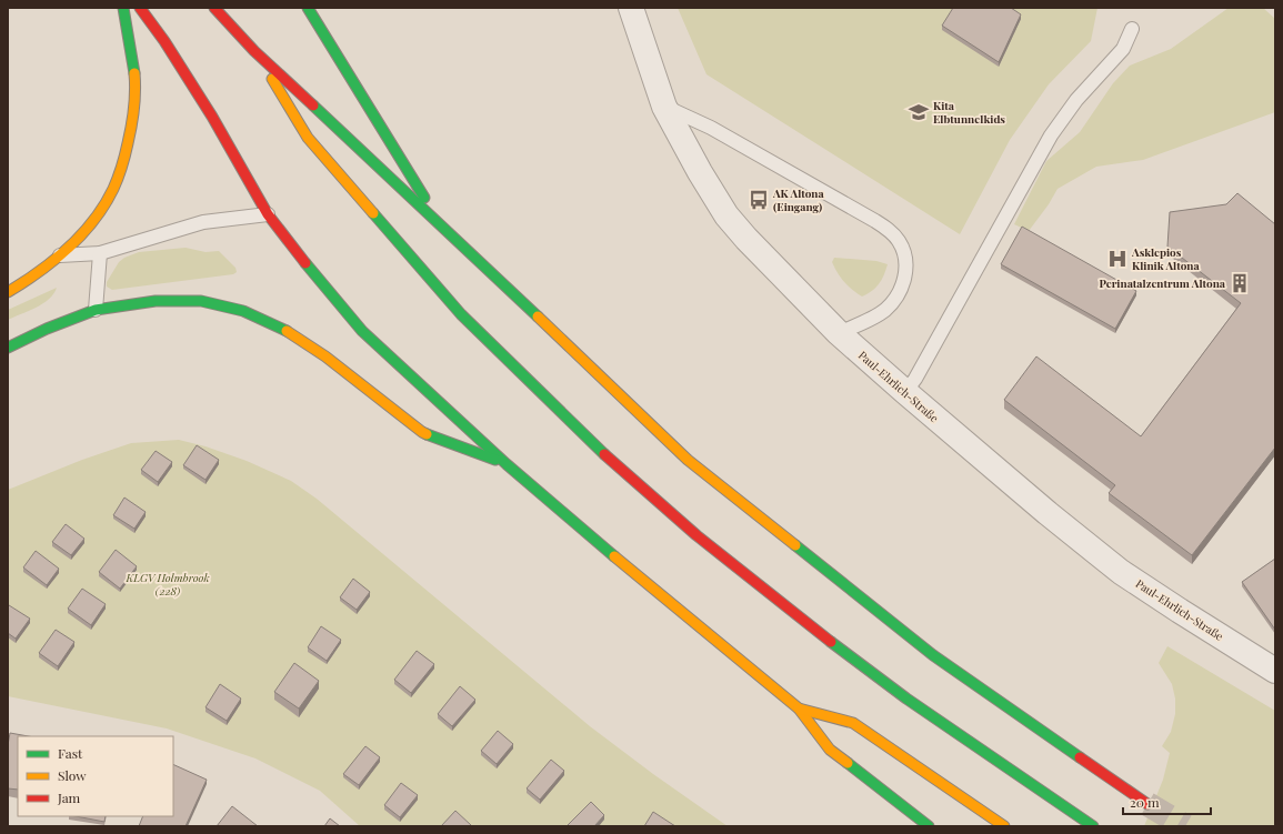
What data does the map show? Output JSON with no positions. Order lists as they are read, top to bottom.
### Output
{
  "streets": {
    "street": ["Paul-Ehrlich-Straße"]
  },
  "parks": ["KLGV Holmbrook (228)"],
  "places": {
    "school or university": ["Kita Elbtunnelkids"],
    "bus stop": ["AK Altona (Eingang)"],
    "hospital": ["Asklepios Klinik Altona"],
    "building": ["Perinatalzentrum Altona"]
  },
  "legend": ["Fast", "Slow", "Jam"],
  "scale_bar": "20 m"
}
